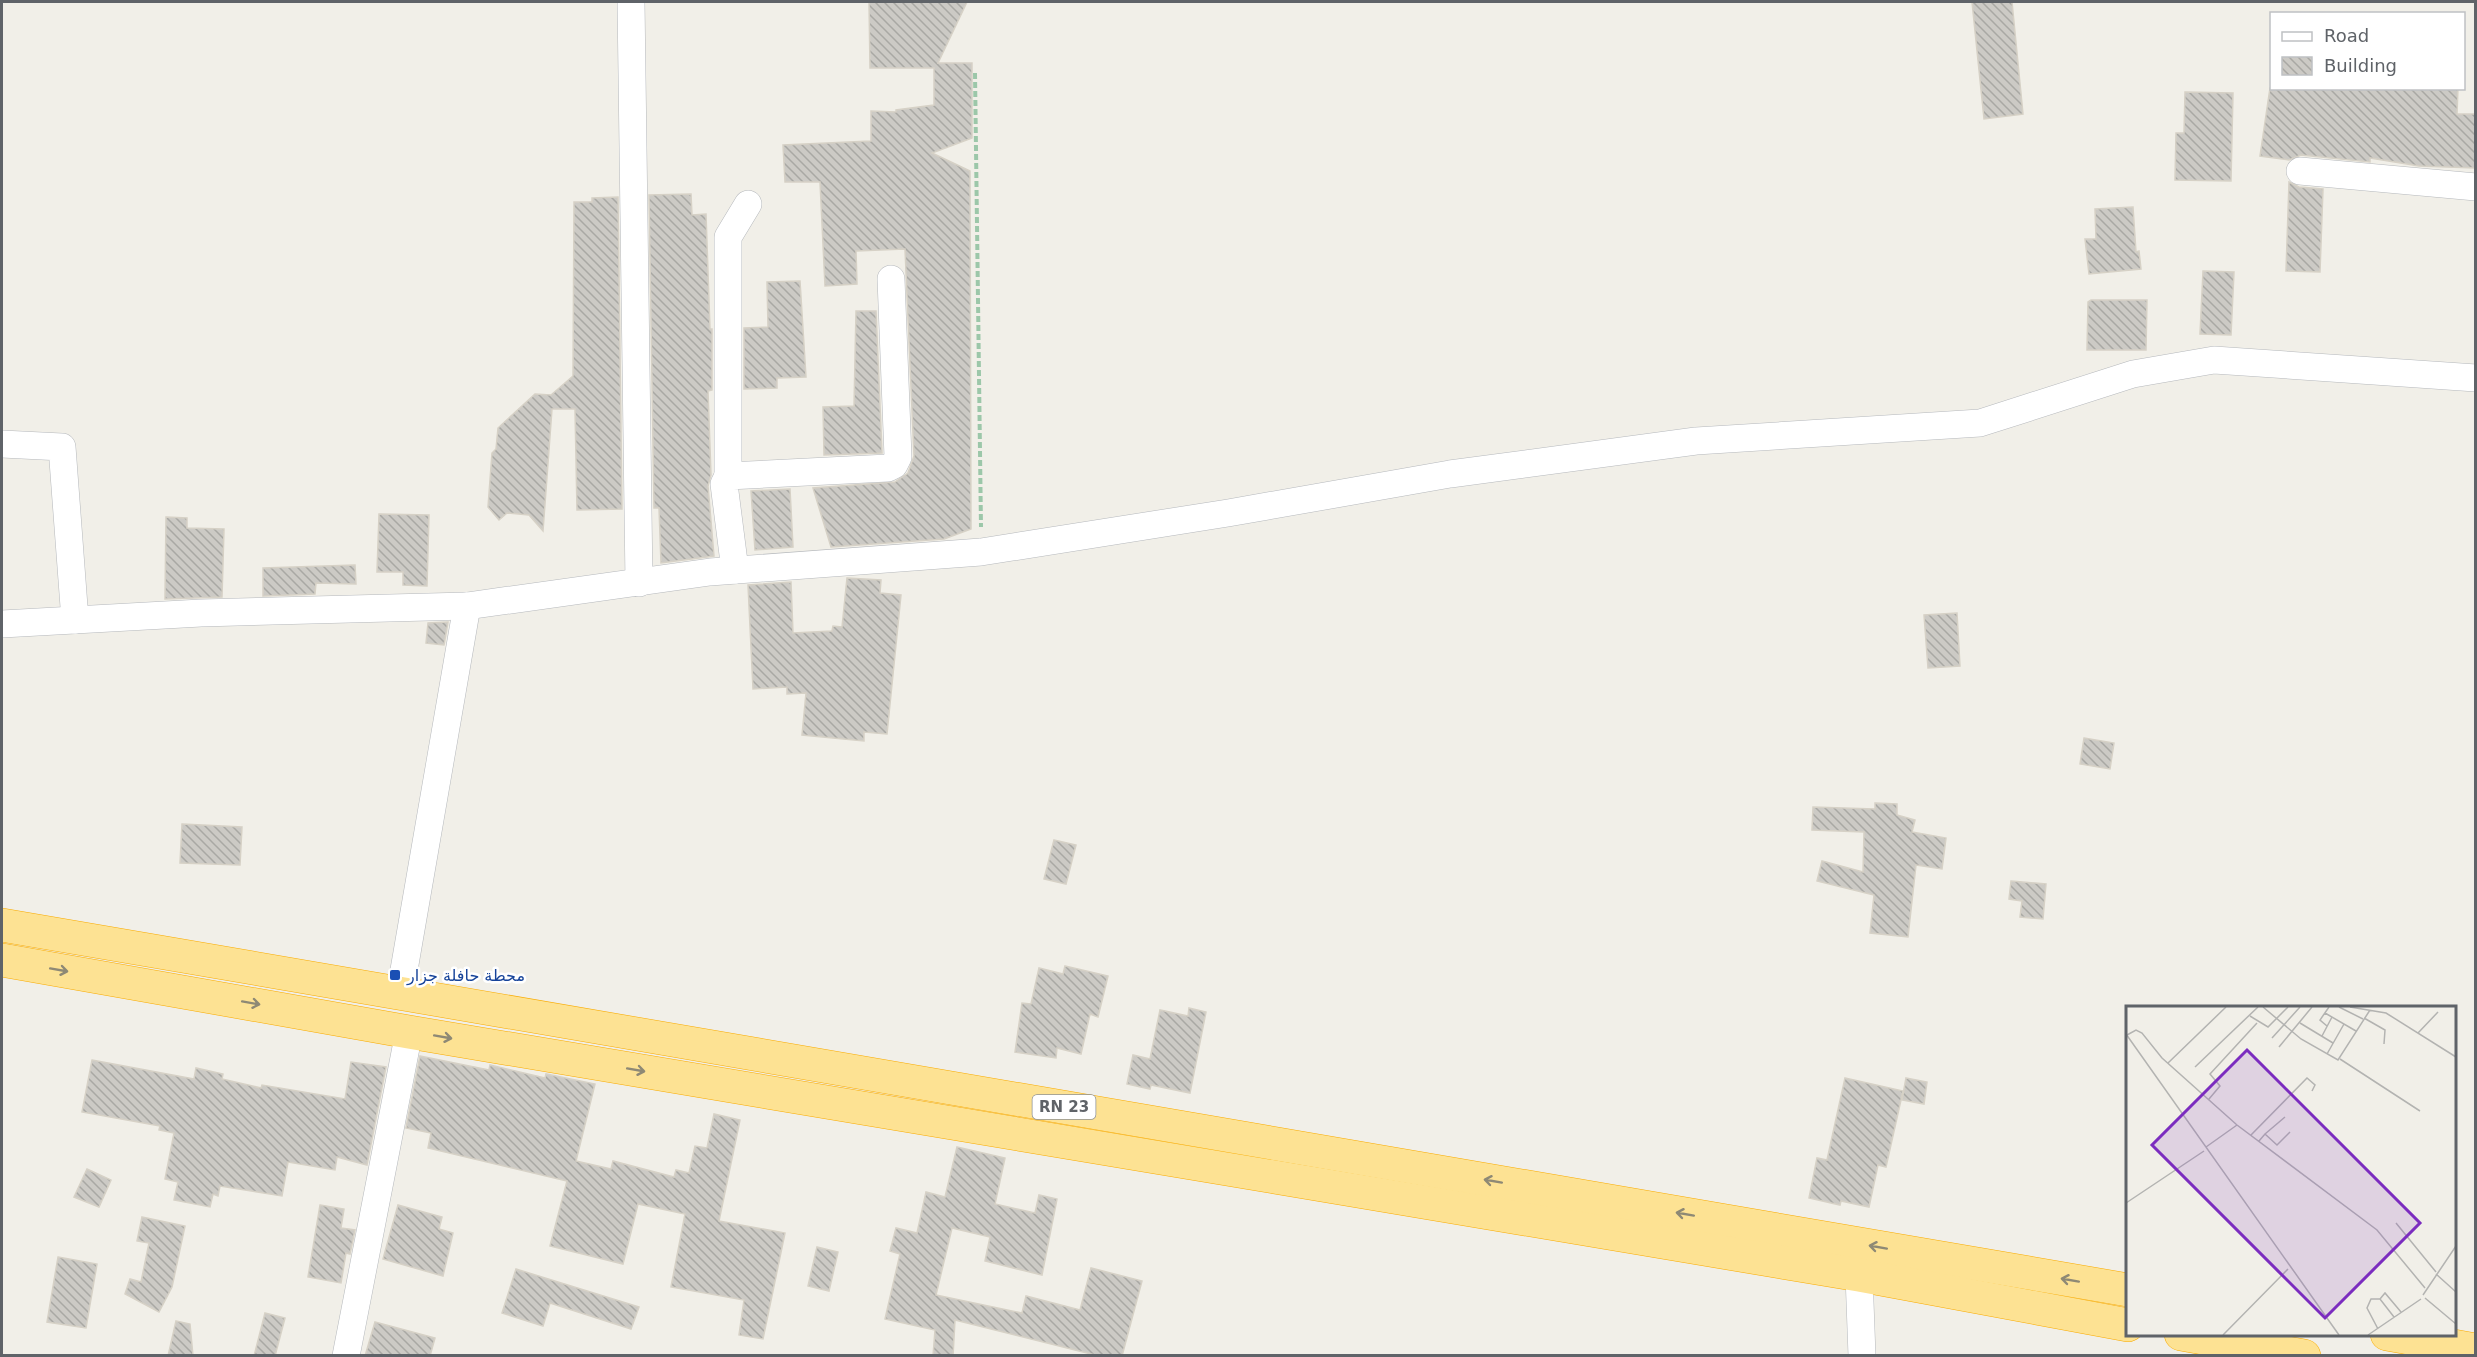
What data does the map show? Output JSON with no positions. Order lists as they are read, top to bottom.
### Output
{
  "streets": {
    "highway": ["RN 23"]
  },
  "places": {
    "transit": ["محطة حافلة جزار"]
  },
  "legend": ["Road", "Building"]
}
